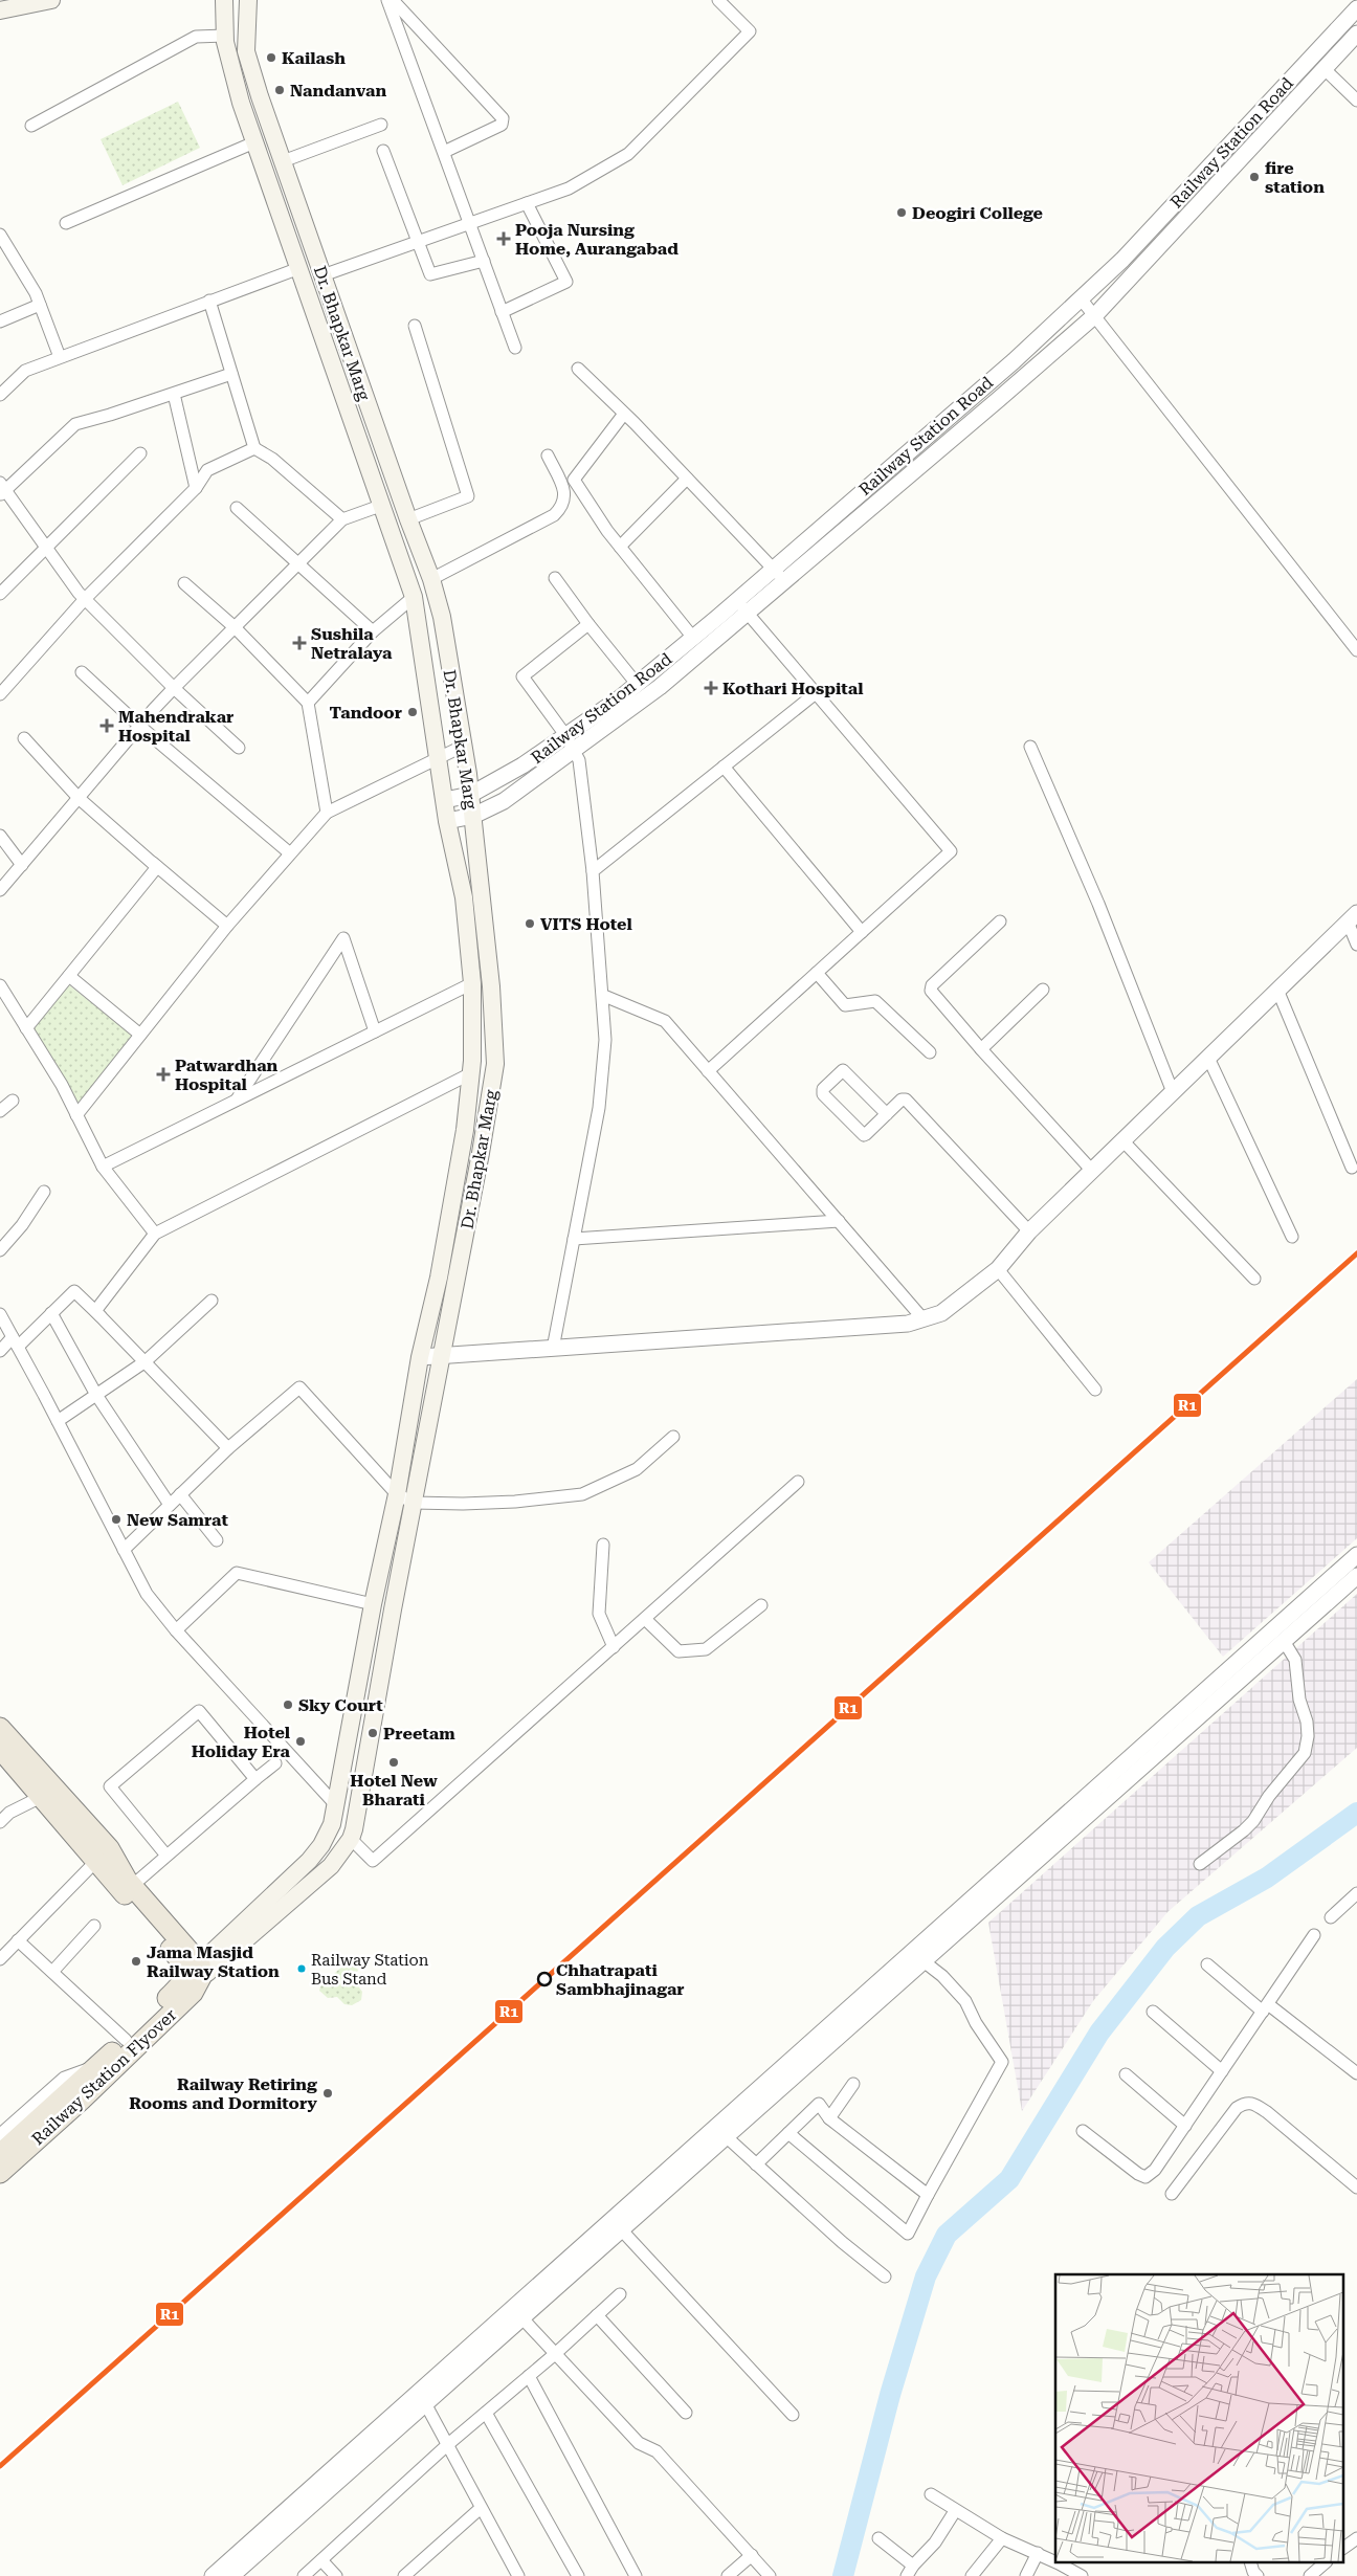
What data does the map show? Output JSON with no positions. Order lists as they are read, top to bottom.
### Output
{
  "streets": {
    "main road": ["Dr. Bhapkar Marg", "Railway Station Flyover"],
    "street": ["Railway Station Road"]
  },
  "crossings": [
    ["Railway Station Road", "Dr. Bhapkar Marg"],
    ["Dr. Bhapkar Marg", "Railway Station Flyover"]
  ],
  "places": {
    "other": [
      "Kailash",
      "Nandanvan",
      "fire station",
      "Deogiri College",
      "Tandoor",
      "VITS Hotel",
      "New Samrat",
      "Sky Court",
      "Preetam",
      "Hotel Holiday Era",
      "Hotel New Bharati",
      "Jama Masjid Railway Station",
      "Railway Station Bus Stand",
      "Chhatrapati Sambhajinagar",
      "Railway Retiring Rooms and Dormitory"
    ],
    "health": [
      "Pooja Nursing Home, Aurangabad",
      "Sushila Netralaya",
      "Kothari Hospital",
      "Mahendrakar Hospital",
      "Patwardhan Hospital"
    ]
  },
  "lines": ["transit line R1"]
}
